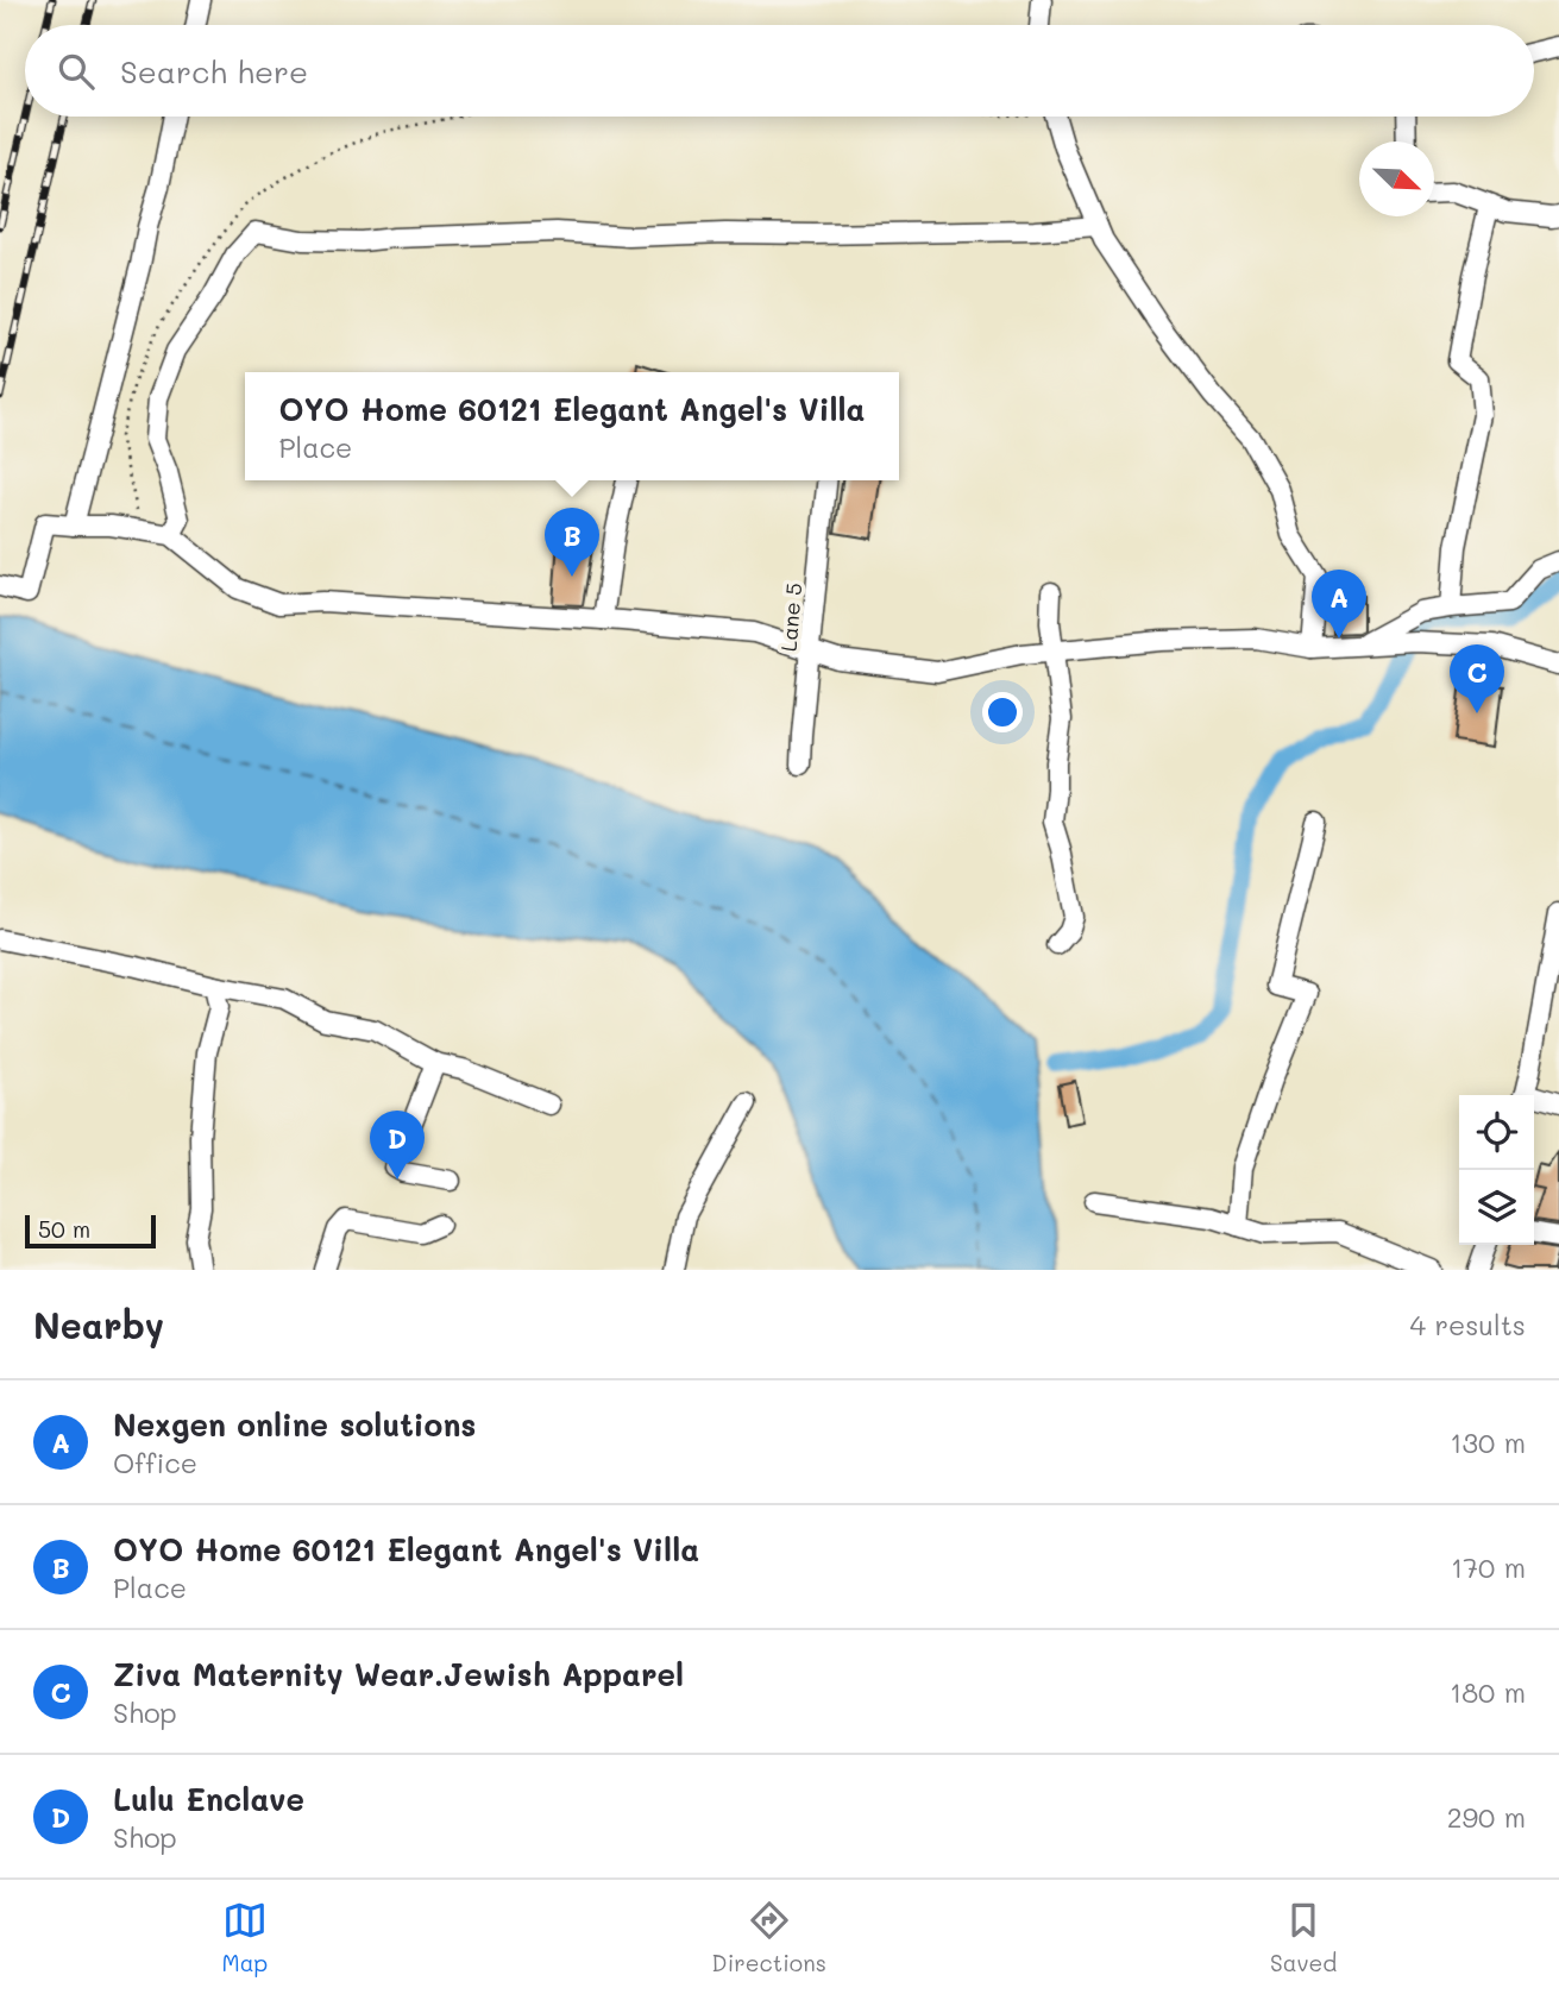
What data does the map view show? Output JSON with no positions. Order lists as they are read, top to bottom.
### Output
{
  "streets": {
    "street": ["Lane 5"]
  },
  "scale_bar": "50 m",
  "north": "bottom right",
  "page": {
    "search": "Search here",
    "popup": ["OYO Home 60121 Elegant Angel's Villa", "Place"],
    "pins": [
      "B",
      "A",
      "C",
      "D"
    ],
    "scale": "50 m",
    "heading": ["Nearby", "4 results"],
    "list": [
      {
        "mark": "A",
        "name": "Nexgen online solutions",
        "note": "Office",
        "value": "130 m"
      },
      {
        "mark": "B",
        "name": "OYO Home 60121 Elegant Angel's Villa",
        "note": "Place",
        "value": "170 m"
      },
      {
        "mark": "C",
        "name": "Ziva Maternity Wear.Jewish Apparel",
        "note": "Shop",
        "value": "180 m"
      },
      {
        "mark": "D",
        "name": "Lulu Enclave",
        "note": "Shop",
        "value": "290 m"
      }
    ],
    "nav": ["Map", "Directions", "Saved"]
  }
}
